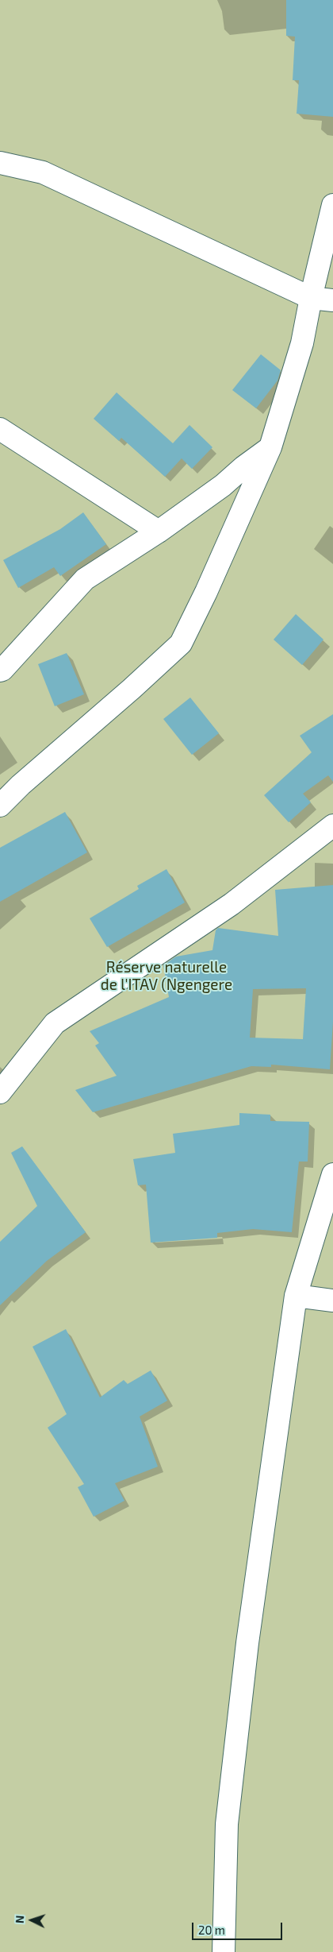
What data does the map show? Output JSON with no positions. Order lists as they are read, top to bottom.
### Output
{
  "parks": ["Réserve naturelle de l'ITAV (Ngengere"],
  "scale_bar": "20 m",
  "north": "left"
}
